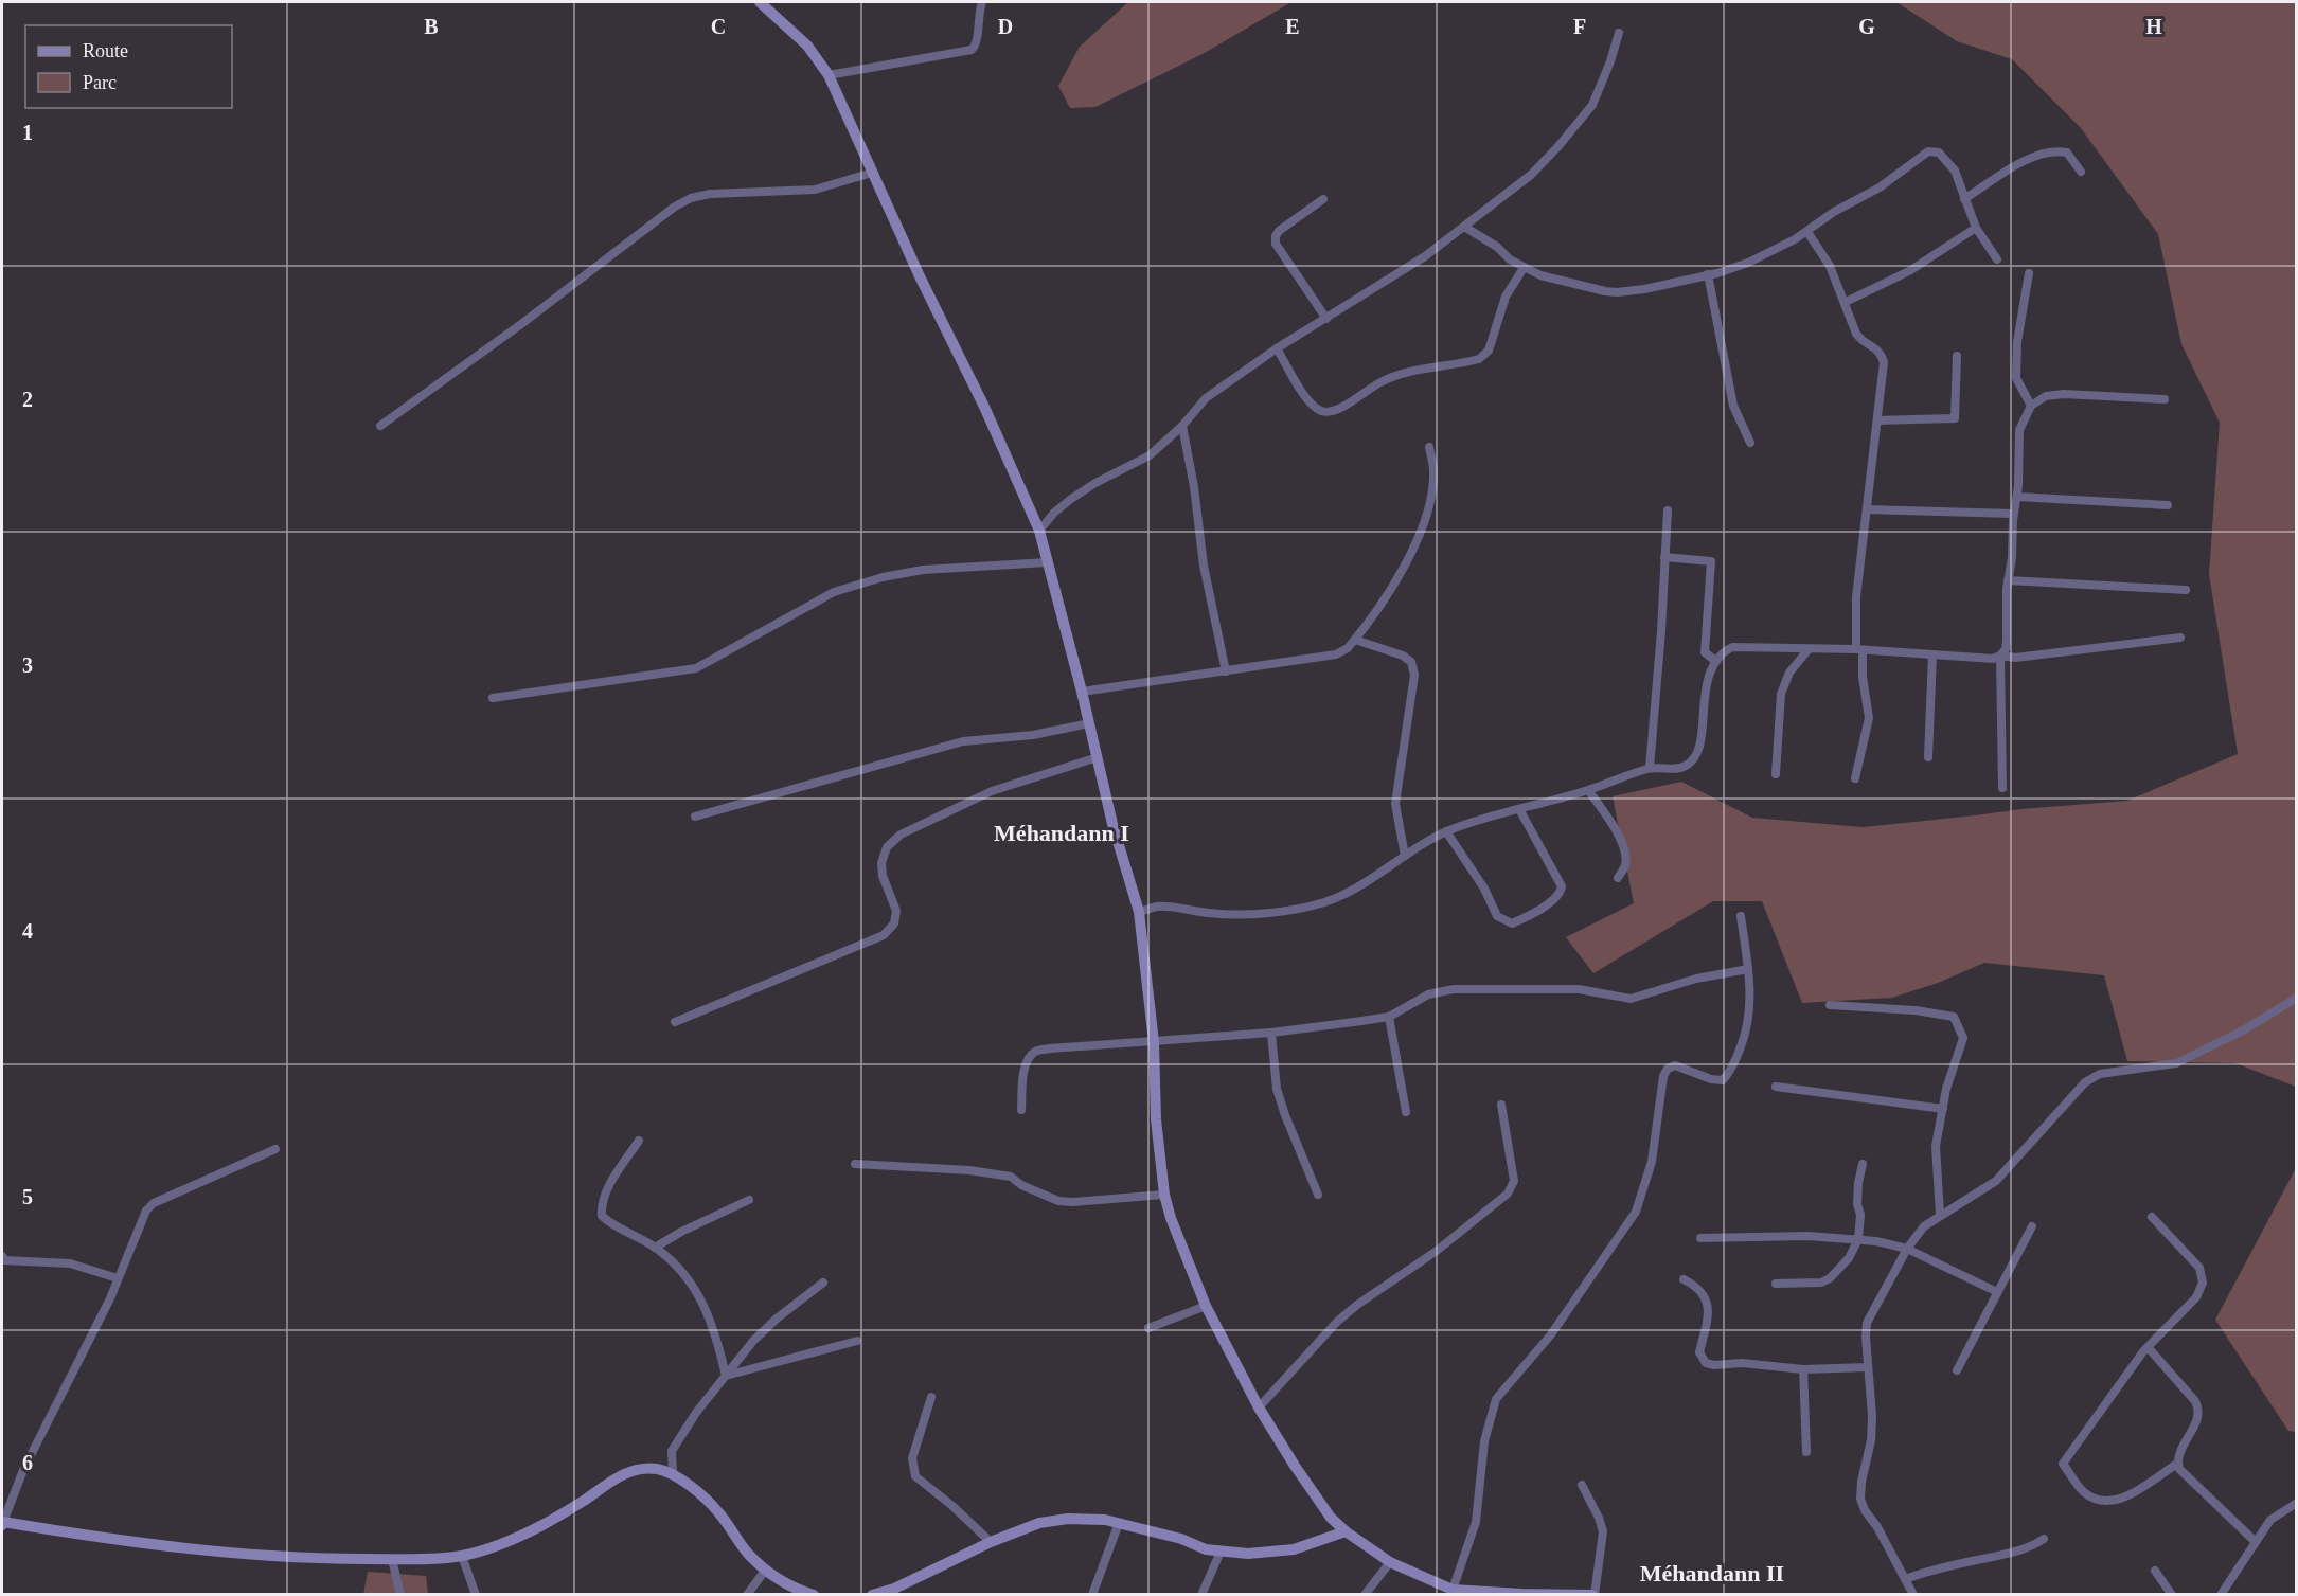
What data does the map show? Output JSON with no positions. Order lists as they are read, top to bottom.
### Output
{
  "districts": ["Méhandann I", "Méhandann II"],
  "legend": ["Route", "Parc"],
  "grid": {
    "columns": [
      "B",
      "C",
      "D",
      "E",
      "F",
      "G",
      "H"
    ],
    "rows": [
      "1",
      "2",
      "3",
      "4",
      "5",
      "6"
    ]
  }
}
